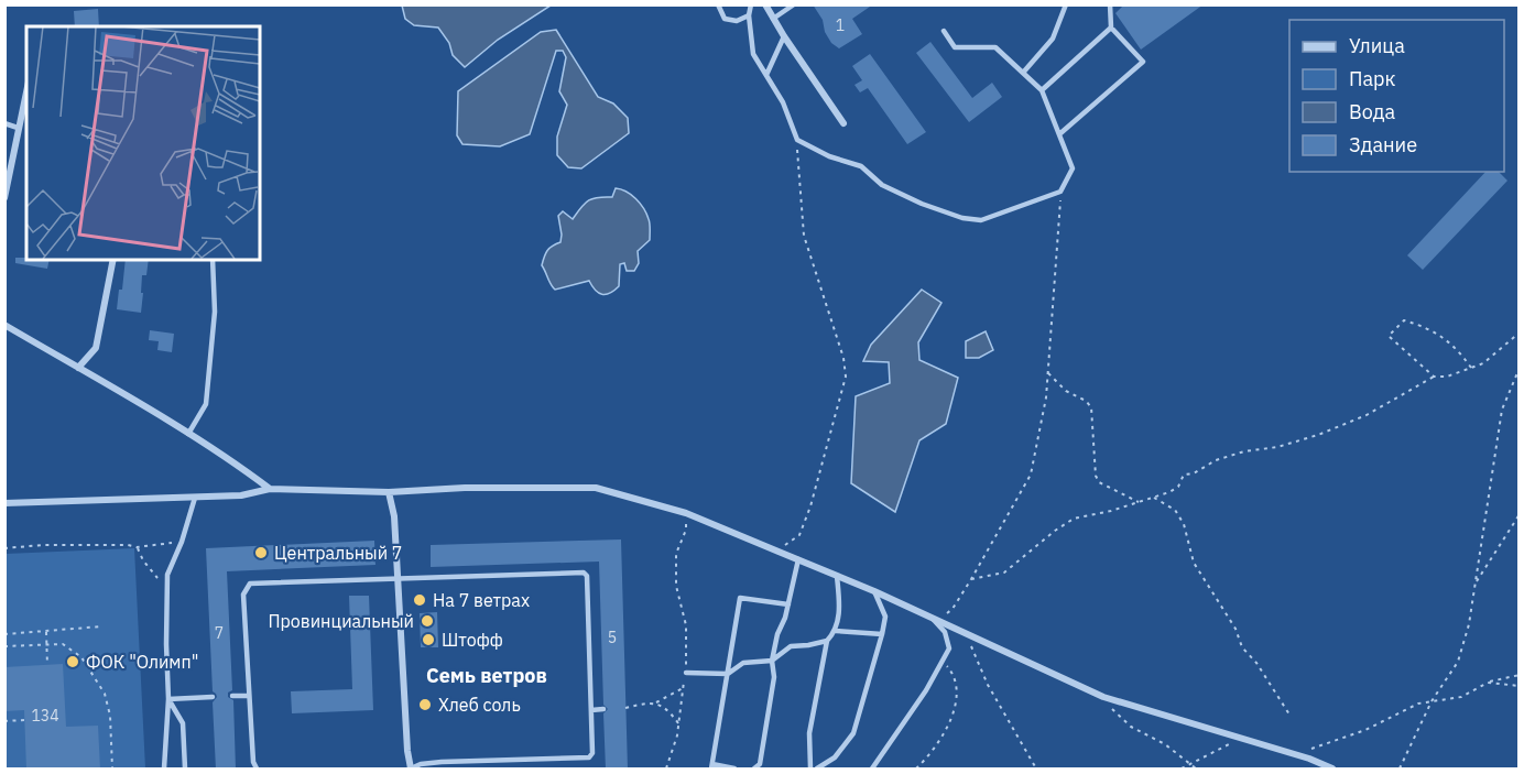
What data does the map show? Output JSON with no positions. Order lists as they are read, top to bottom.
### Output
{
  "districts": ["Семь ветров"],
  "places": [
    "Центральный 7",
    "На 7 ветрах",
    "Провинциальный",
    "Штофф",
    "ФОК \"Олимп\"",
    "Хлеб соль"
  ],
  "house_numbers": [
    "1",
    "7",
    "5",
    "134"
  ],
  "legend": [
    "Улица",
    "Парк",
    "Вода",
    "Здание"
  ]
}
